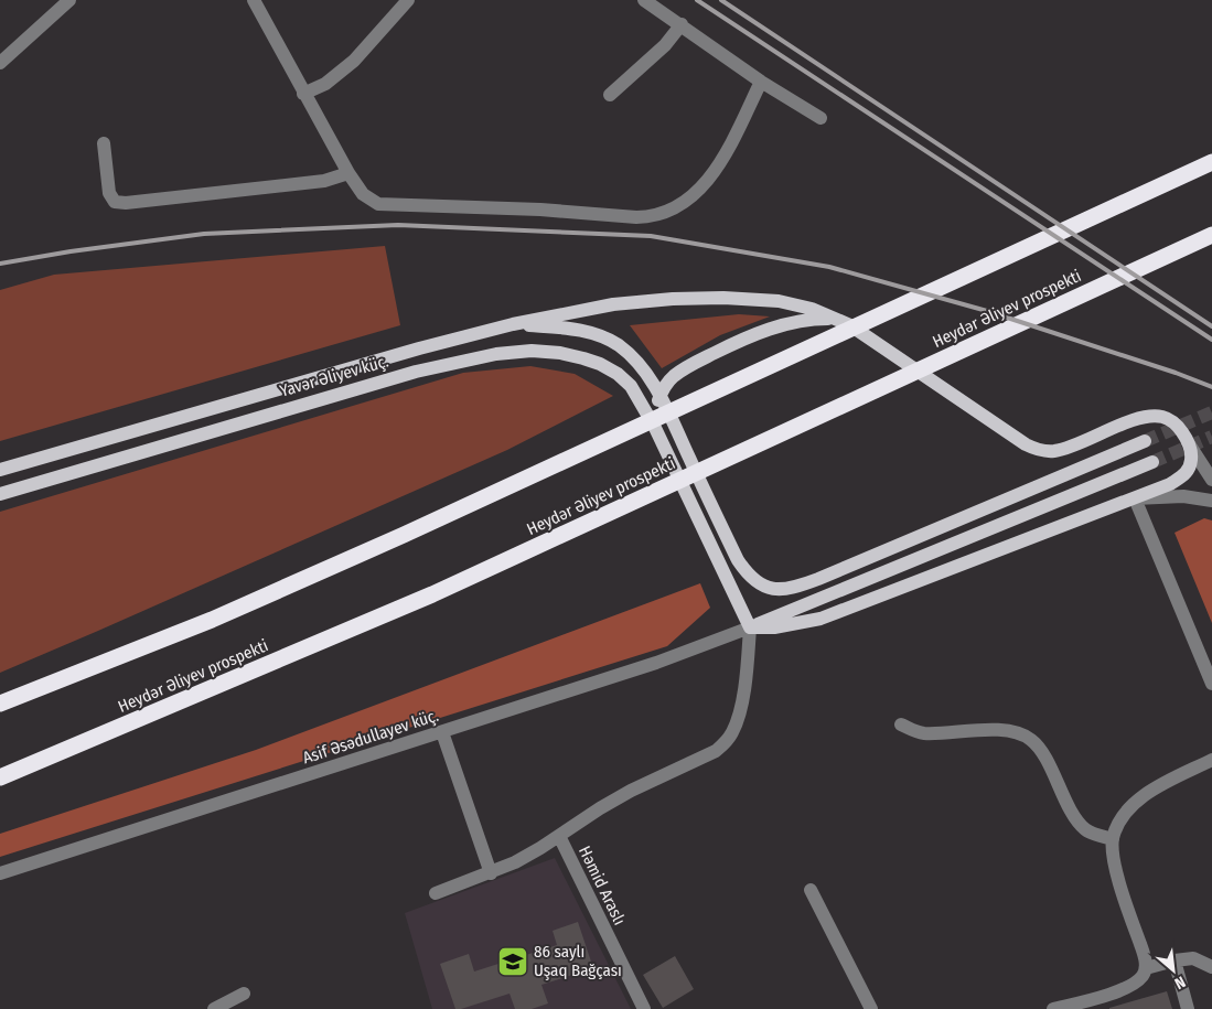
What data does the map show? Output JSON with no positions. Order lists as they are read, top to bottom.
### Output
{
  "streets": {
    "highway": ["Heydər Əliyev prospekti"],
    "main road": ["Yavər Əliyev küç."],
    "street": ["Asif Əsədullayev küç.", "Həmid Araslı"]
  },
  "crossings": [
    ["Yavər Əliyev küç.", "Asif Əsədullayev küç."]
  ],
  "places": {
    "school or university": ["86 saylı Uşaq Bağçası"]
  },
  "north": "bottom right"
}
